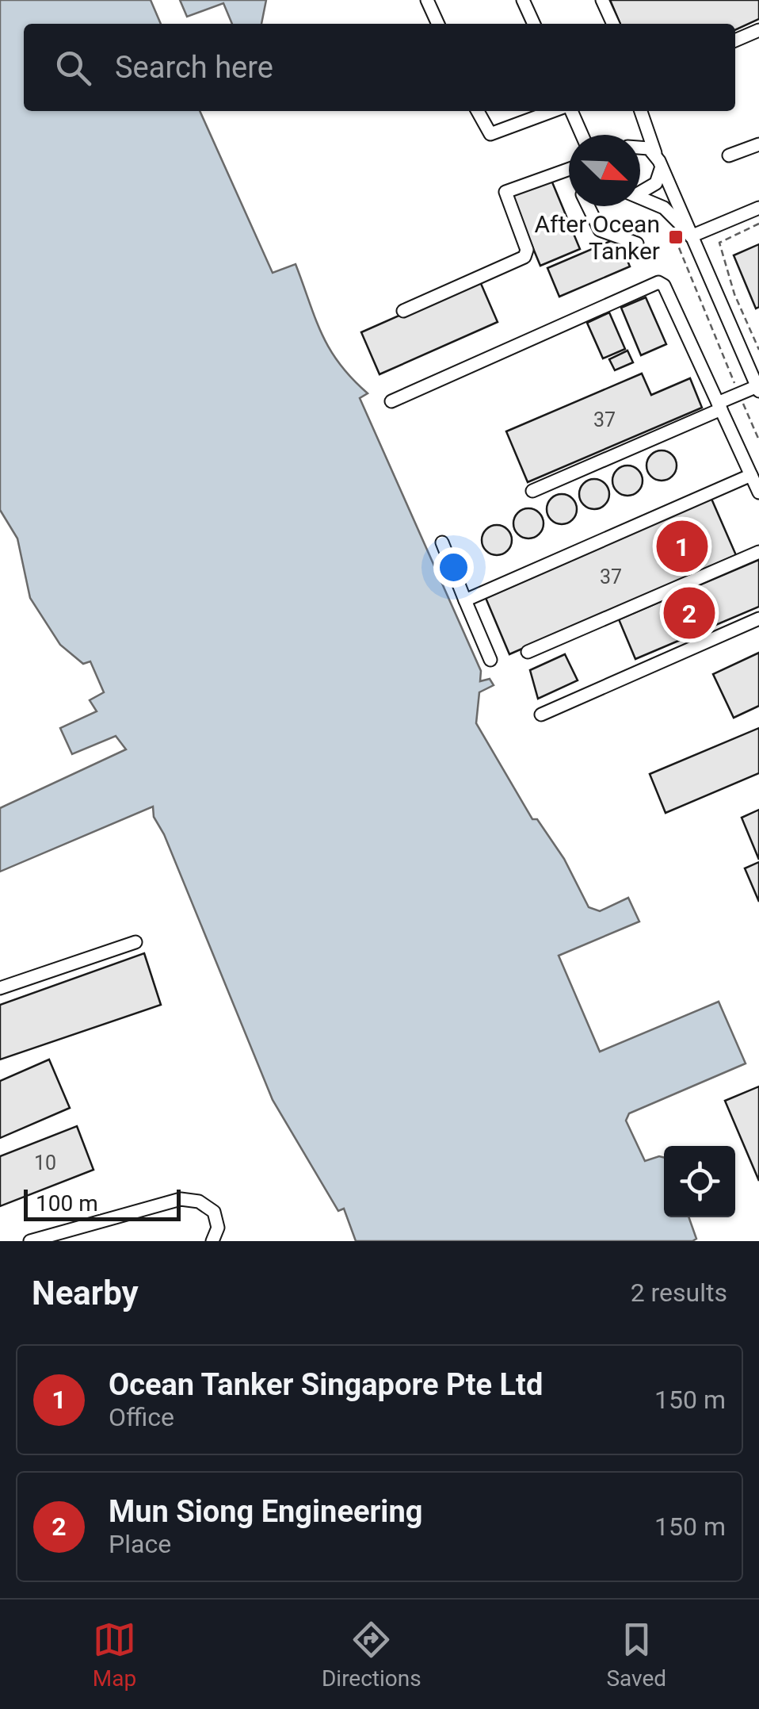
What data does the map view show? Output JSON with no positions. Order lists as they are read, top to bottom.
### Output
{
  "places": {
    "transit": ["After Ocean Tanker"]
  },
  "house_numbers": ["37", "37", "10"],
  "scale_bar": "100 m",
  "north": "bottom right",
  "page": {
    "search": "Search here",
    "pins": ["1", "2"],
    "scale": "100 m",
    "heading": ["Nearby", "2 results"],
    "list": [
      {
        "mark": "1",
        "name": "Ocean Tanker Singapore Pte Ltd",
        "note": "Office",
        "value": "150 m"
      },
      {
        "mark": "2",
        "name": "Mun Siong Engineering",
        "note": "Place",
        "value": "150 m"
      }
    ],
    "nav": ["Map", "Directions", "Saved"]
  }
}
